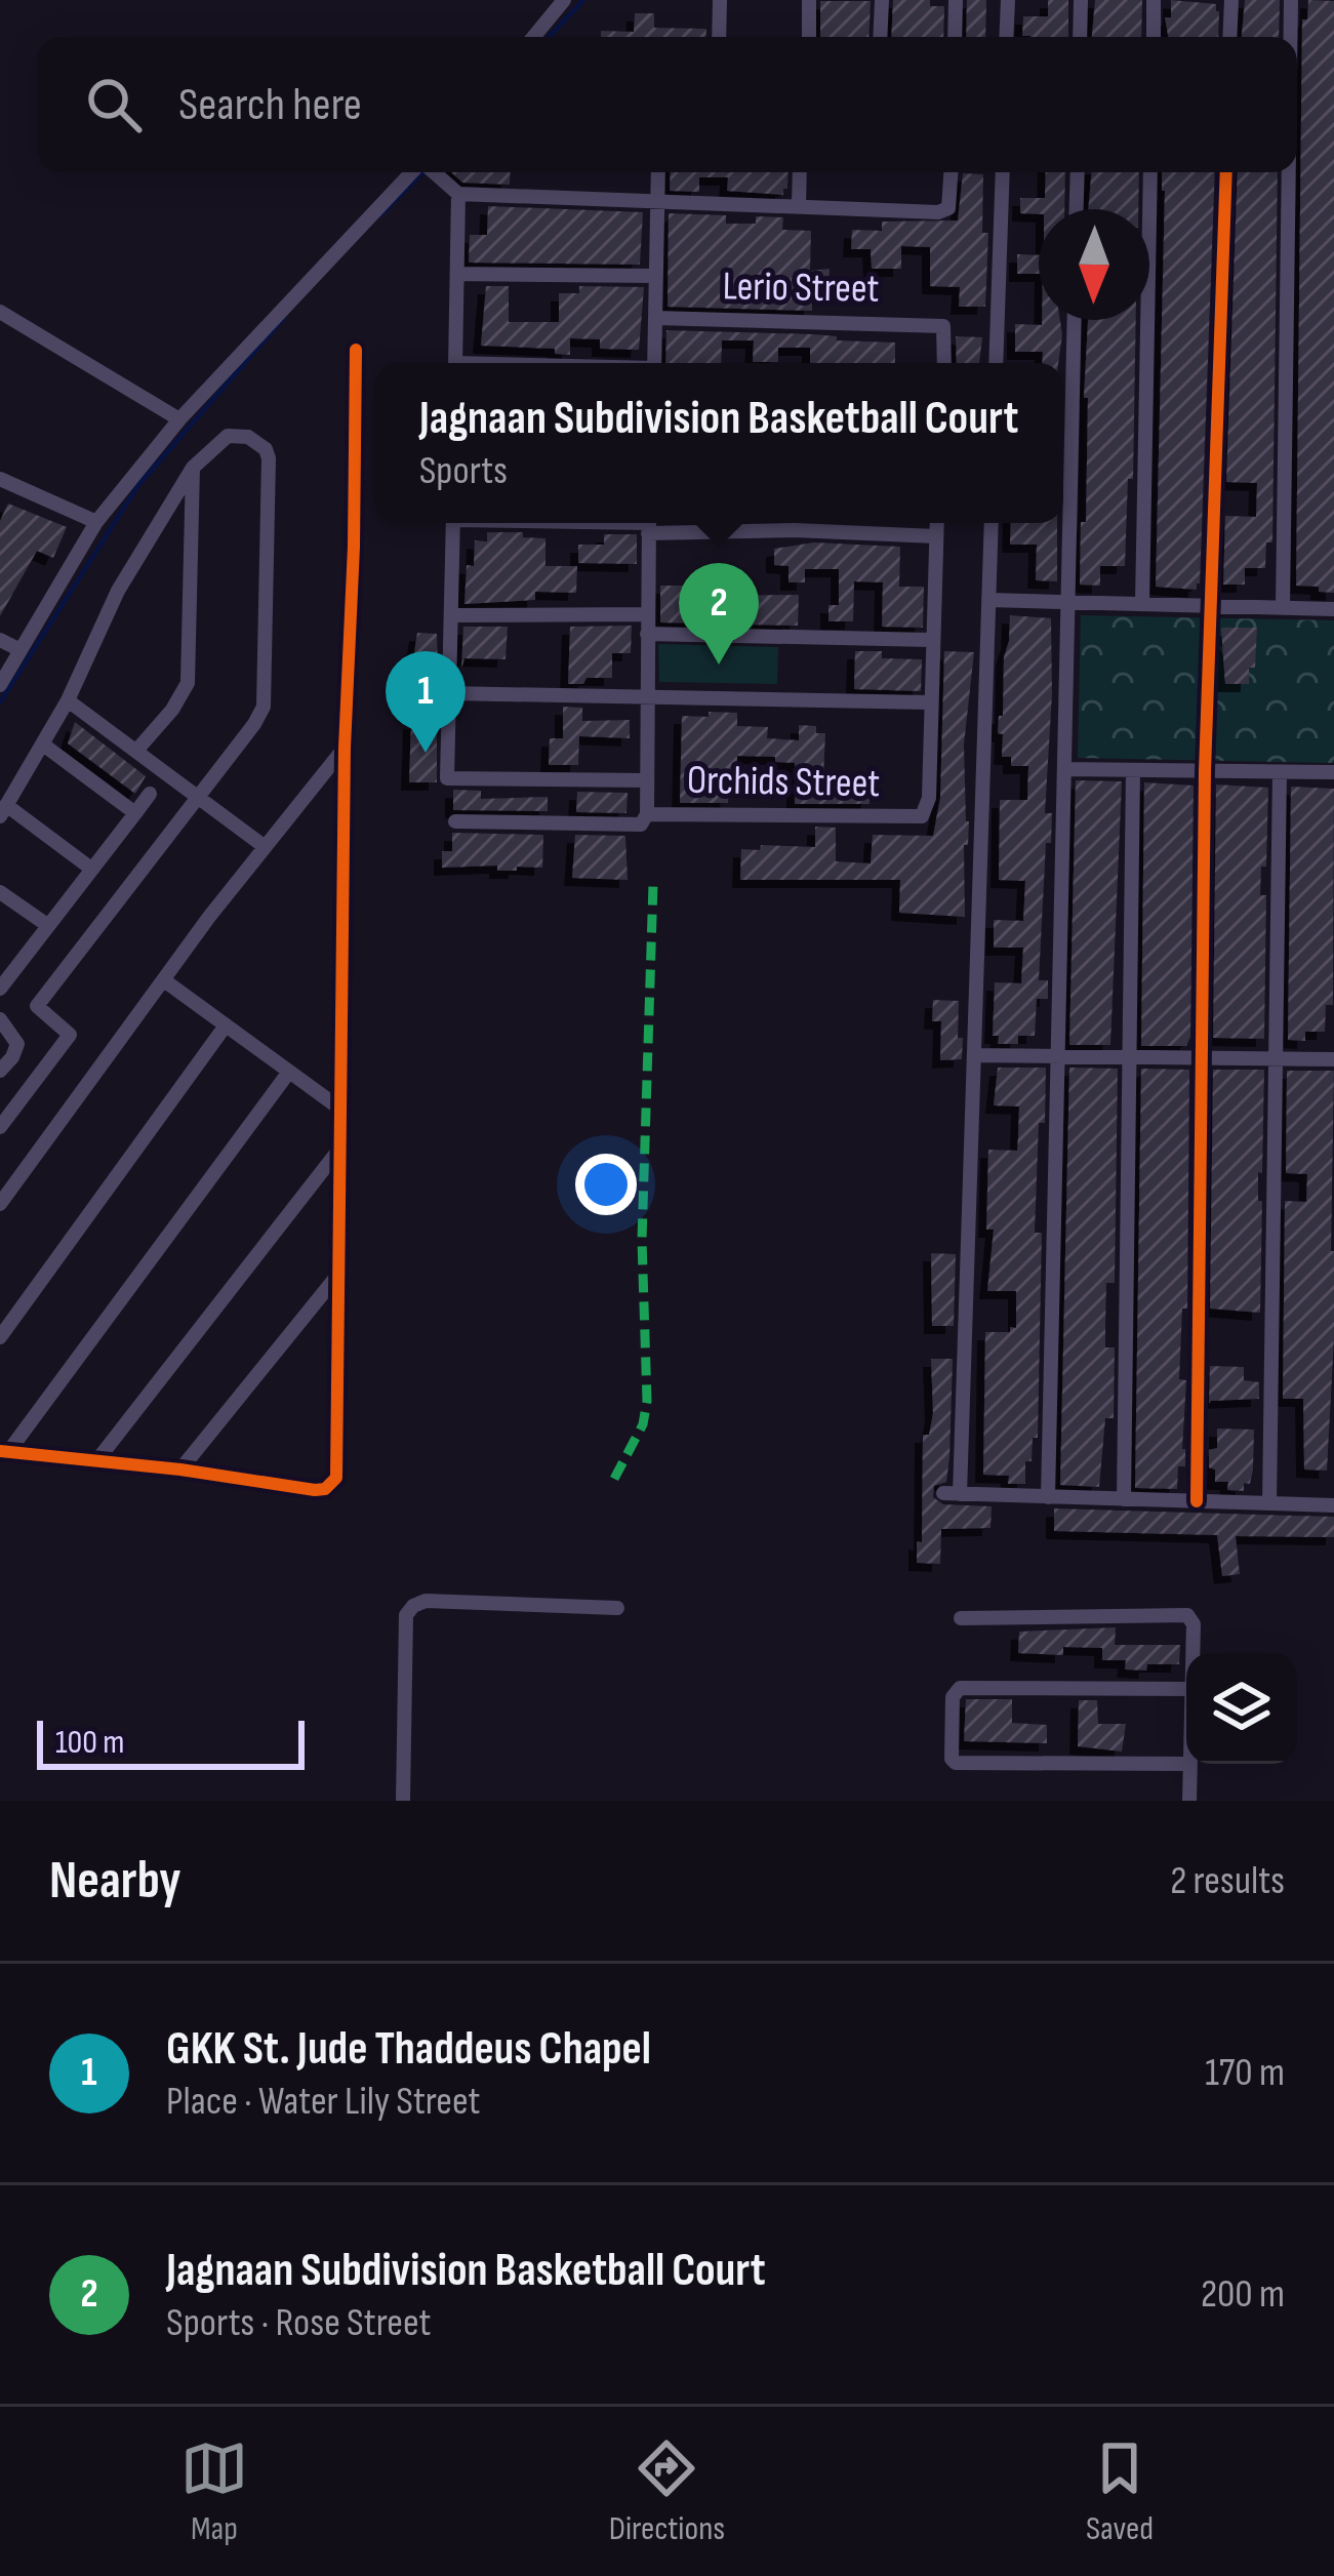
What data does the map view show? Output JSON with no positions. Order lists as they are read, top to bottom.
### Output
{
  "streets": {
    "street": ["Lerio Street", "Orchids Street"]
  },
  "scale_bar": "100 m",
  "north": "bottom",
  "page": {
    "search": "Search here",
    "popup": ["Jagnaan Subdivision Basketball Court", "Sports"],
    "pins": ["2", "1"],
    "scale": "100 m",
    "heading": ["Nearby", "2 results"],
    "list": [
      {
        "mark": "1",
        "name": "GKK St. Jude Thaddeus Chapel",
        "note": "Place · Water Lily Street",
        "value": "170 m"
      },
      {
        "mark": "2",
        "name": "Jagnaan Subdivision Basketball Court",
        "note": "Sports · Rose Street",
        "value": "200 m"
      }
    ],
    "nav": ["Map", "Directions", "Saved"]
  }
}
